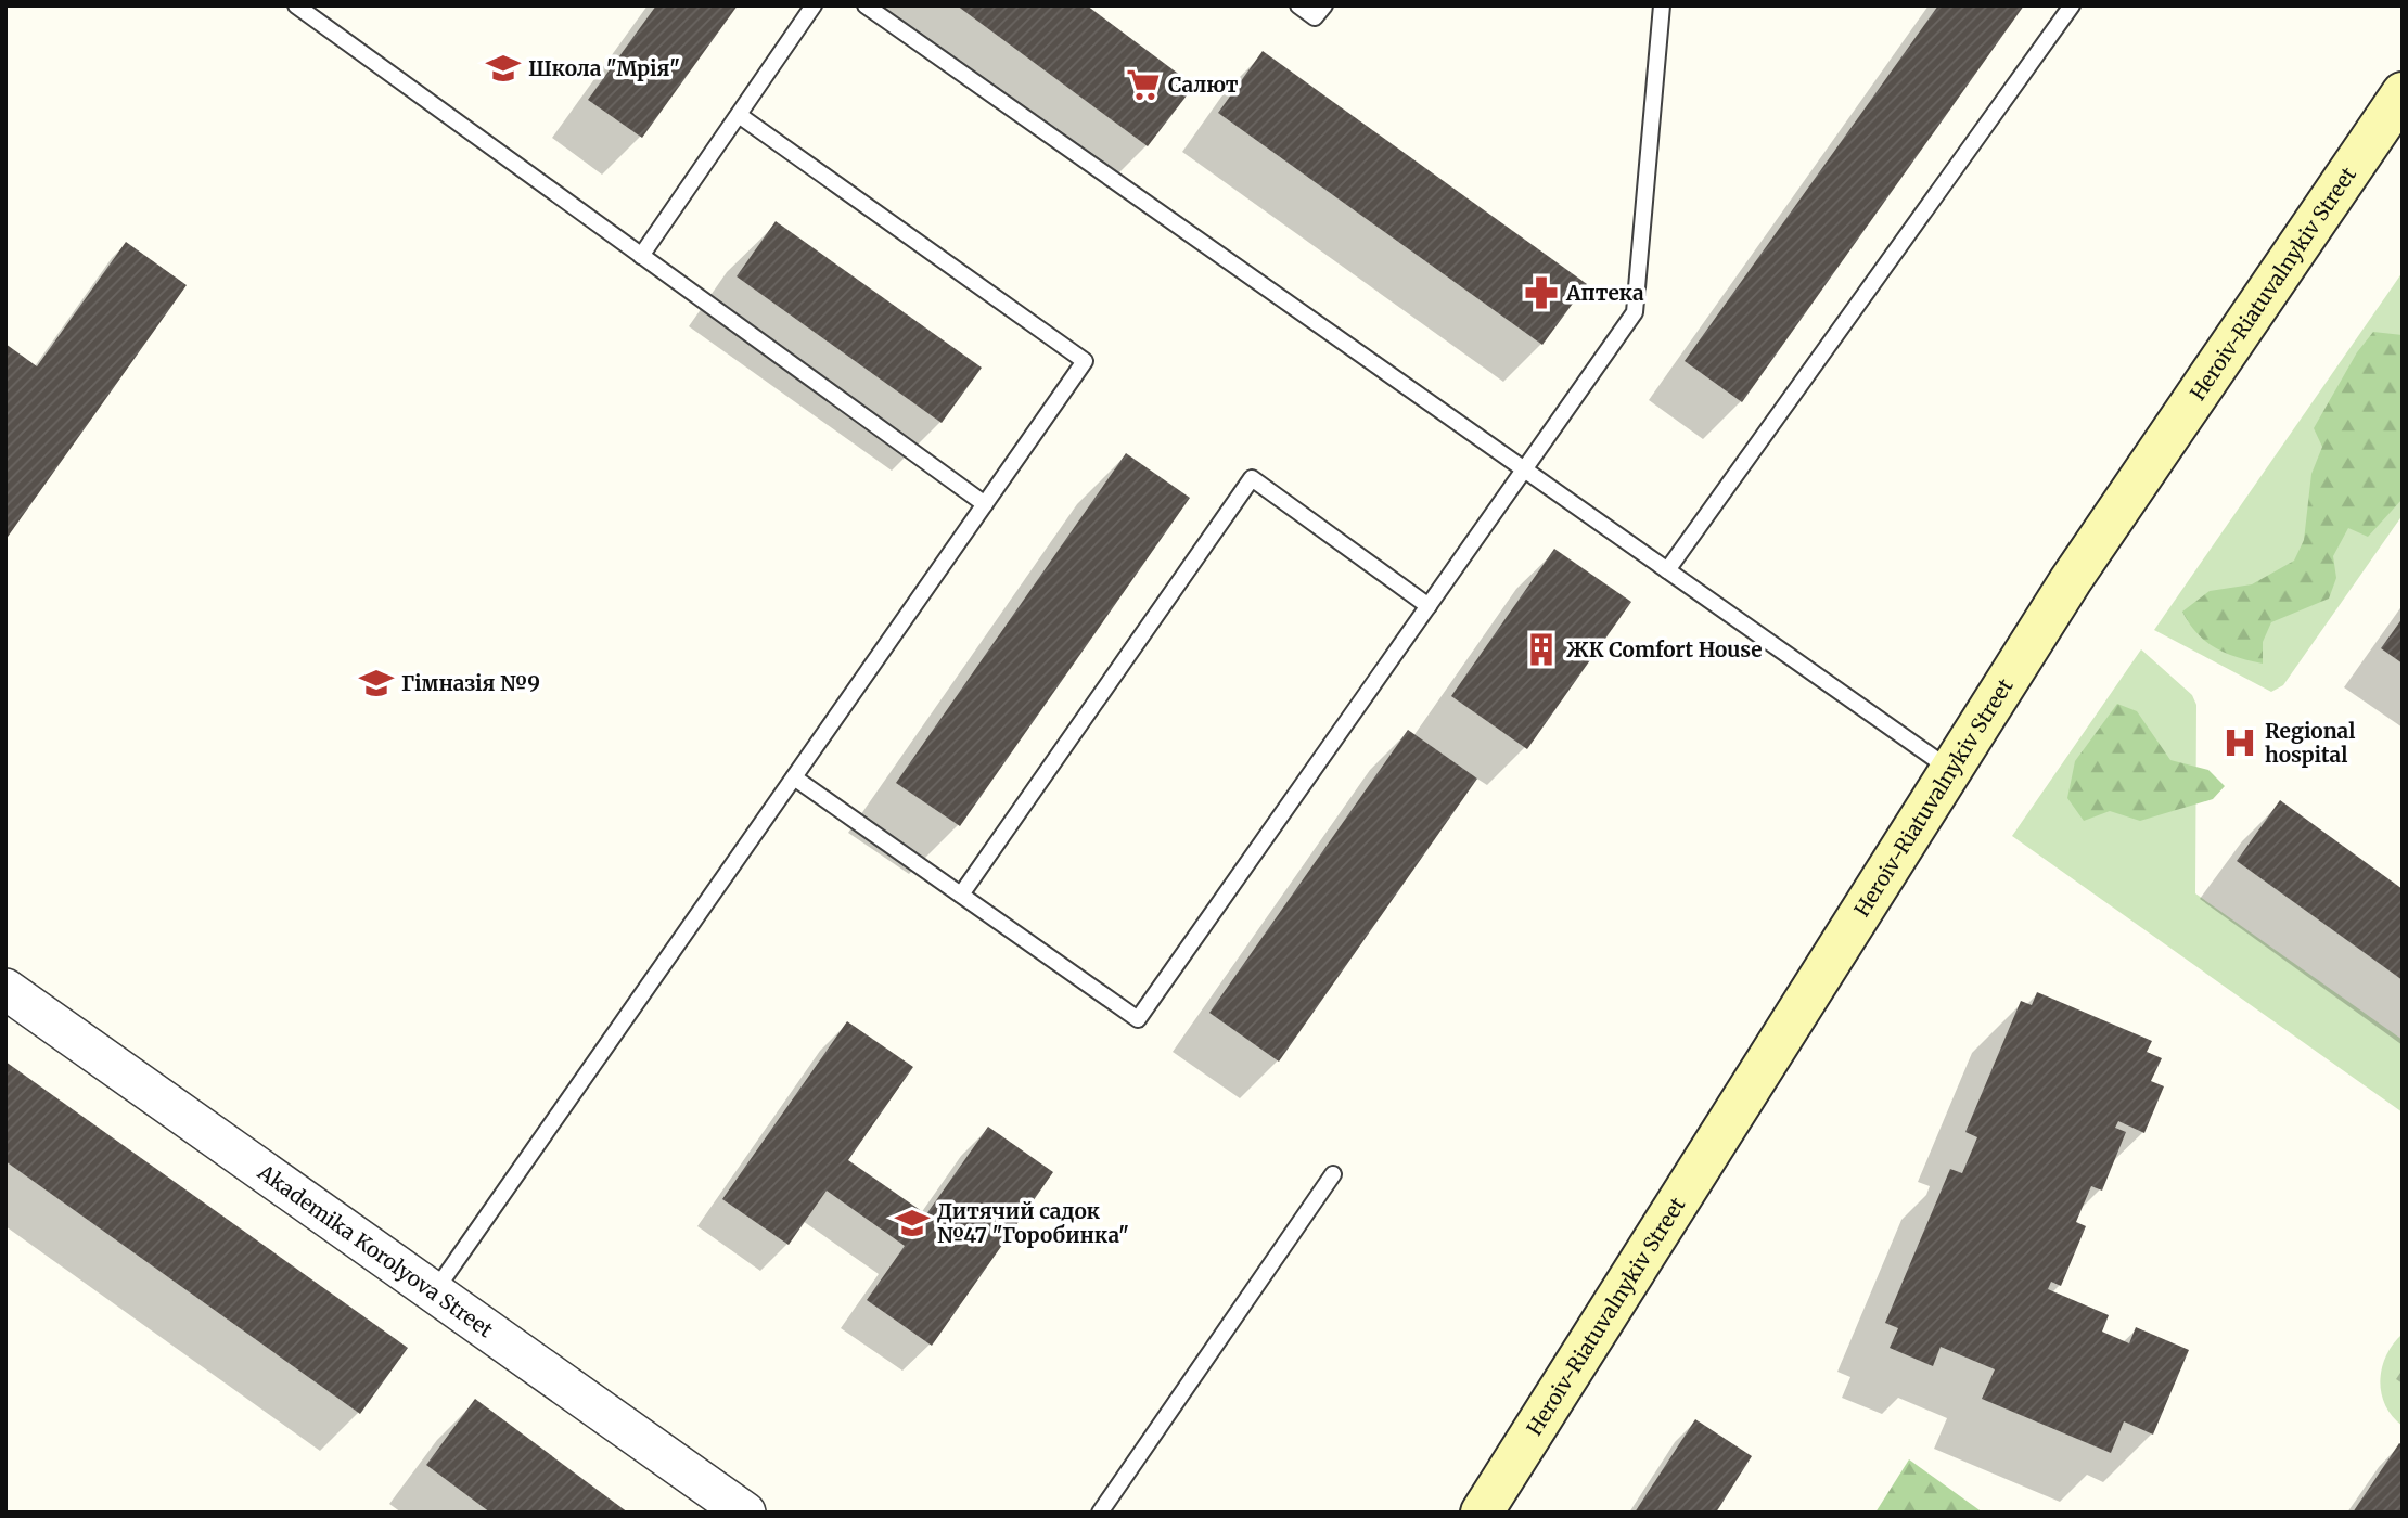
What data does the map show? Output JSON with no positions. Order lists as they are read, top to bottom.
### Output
{
  "streets": {
    "main road": ["Heroiv-Riatuvalnykiv Street"],
    "street": ["Akademika Korolyova Street"]
  },
  "places": {
    "school or university": ["Школа \"Мрія\"", "Гімназія №9", "Дитячий садок №47 \"Горобинка\""],
    "supermarket": ["Салют"],
    "pharmacy": ["Аптека"],
    "building": ["ЖК Comfort House"],
    "hospital": ["Regional hospital"]
  }
}
